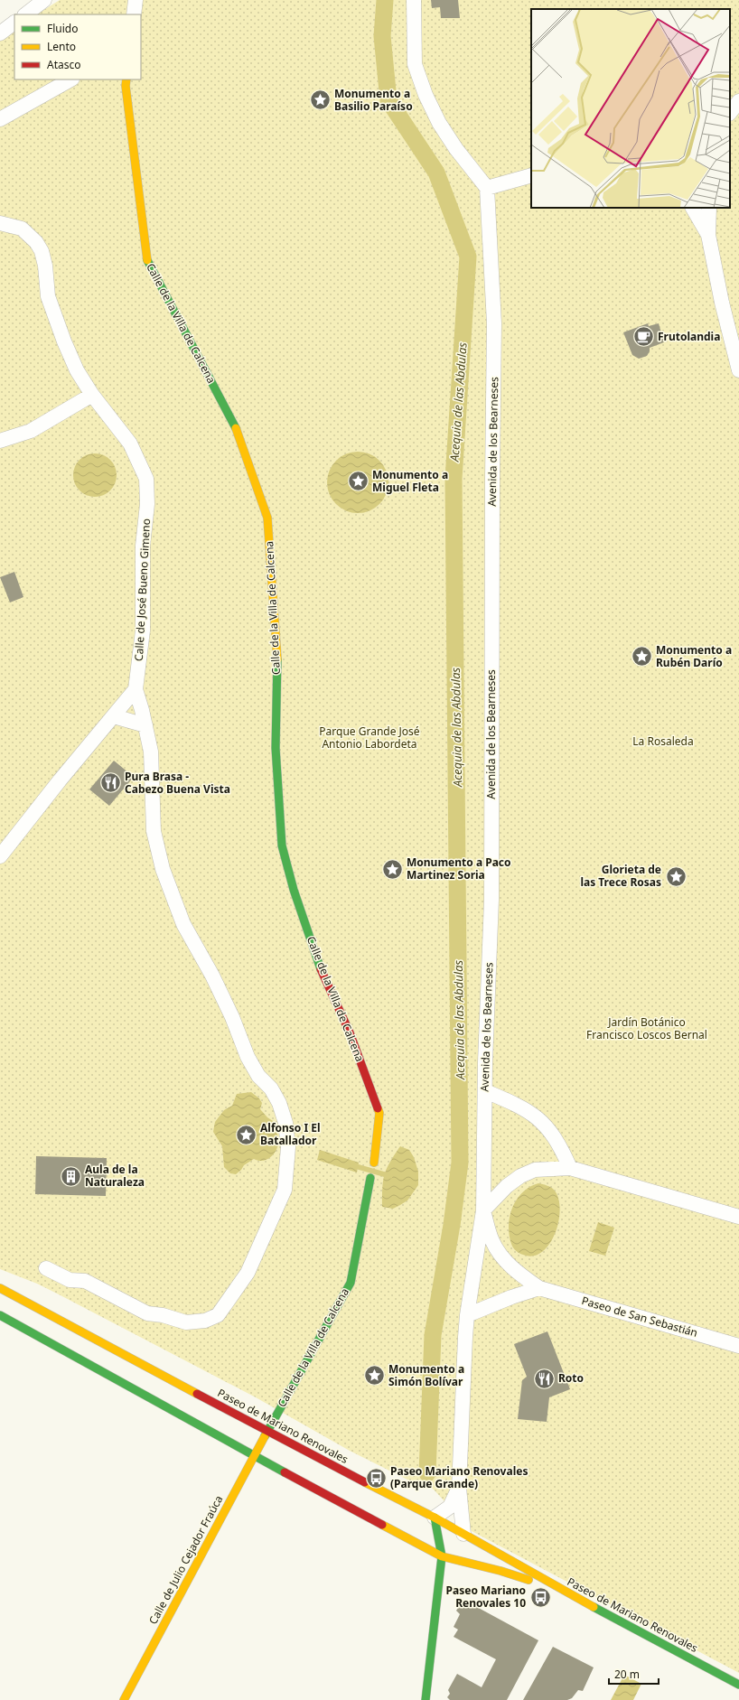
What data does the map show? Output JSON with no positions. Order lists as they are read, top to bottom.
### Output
{
  "streets": {
    "street": [
      "Calle de la Villa de Calcena",
      "Avenida de los Bearneses",
      "Calle de José Bueno Gimeno",
      "Paseo de San Sebastián",
      "Paseo de Mariano Renovales",
      "Calle de Julio Cejador Fraúca"
    ]
  },
  "crossings": [
    ["Calle de la Villa de Calcena", "Paseo de Mariano Renovales"],
    ["Calle de la Villa de Calcena", "Calle de Julio Cejador Fraúca"],
    ["Avenida de los Bearneses", "Paseo de San Sebastián"],
    ["Avenida de los Bearneses", "Paseo de Mariano Renovales"],
    ["Paseo de Mariano Renovales", "Calle de Julio Cejador Fraúca"]
  ],
  "water": ["Acequia de las Abdulas"],
  "parks": ["Parque Grande José Antonio Labordeta", "La Rosaleda", "Jardín Botánico Francisco Loscos Bernal"],
  "places": {
    "place": [
      "Monumento a Basilio Paraíso",
      "Monumento a Miguel Fleta",
      "Monumento a Rubén Darío",
      "Monumento a Paco Martinez Soria",
      "Glorieta de las Trece Rosas",
      "Alfonso I El Batallador",
      "Monumento a Simón Bolívar"
    ],
    "cafe": ["Frutolandia"],
    "restaurant": ["Pura Brasa - Cabezo Buena Vista", "Roto"],
    "building": ["Aula de la Naturaleza"],
    "bus stop": ["Paseo Mariano Renovales (Parque Grande)", "Paseo Mariano Renovales 10"]
  },
  "legend": ["Fluido", "Lento", "Atasco"],
  "scale_bar": "20 m"
}
